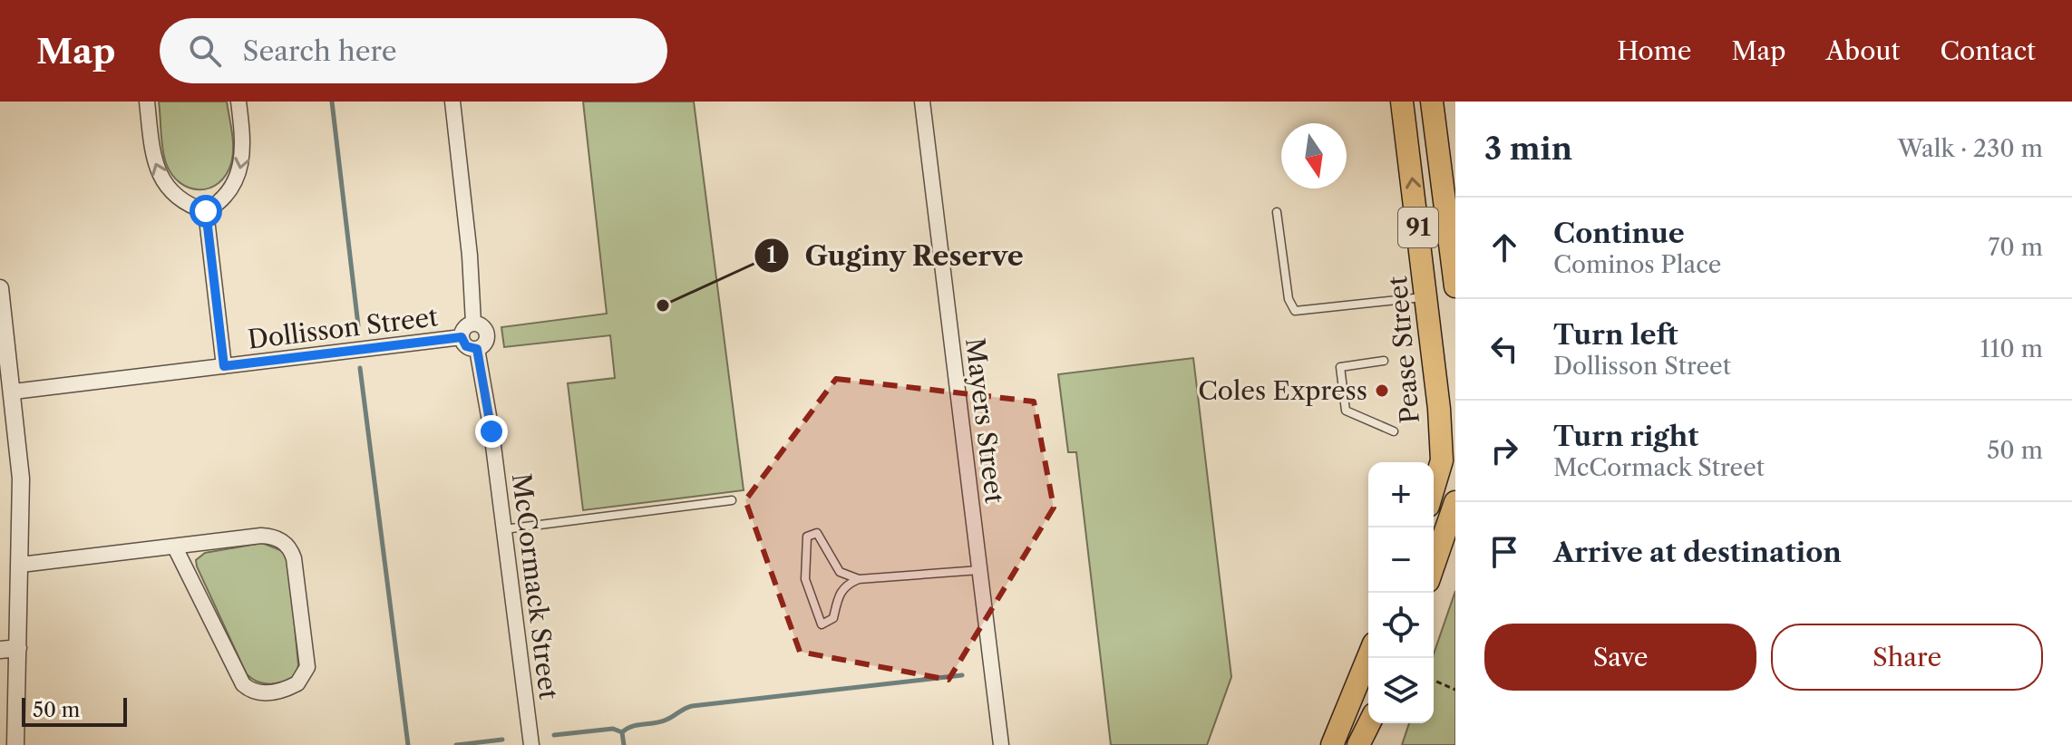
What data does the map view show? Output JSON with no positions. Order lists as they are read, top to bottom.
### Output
{
  "streets": {
    "main road": ["91", "Pease Street"],
    "street": ["Dollisson Street", "Mayers Street", "McCormack Street"]
  },
  "crossings": [
    ["Dollisson Street", "McCormack Street"]
  ],
  "places": ["Guginy Reserve", "Coles Express"],
  "scale_bar": "50 m",
  "north": "bottom",
  "page": {
    "header": "Map",
    "search": "Search here",
    "nav": [
      "Home",
      "Map",
      "About",
      "Contact"
    ],
    "heading": ["3 min", "Walk · 230 m"],
    "list": [
      ["Continue", "Cominos Place", "70 m"],
      ["Turn left", "Dollisson Street", "110 m"],
      ["Turn right", "McCormack Street", "50 m"],
      "Arrive at destination"
    ],
    "map_buttons": ["+", "−"],
    "buttons": ["Save", "Share"],
    "scale": "50 m"
  }
}
